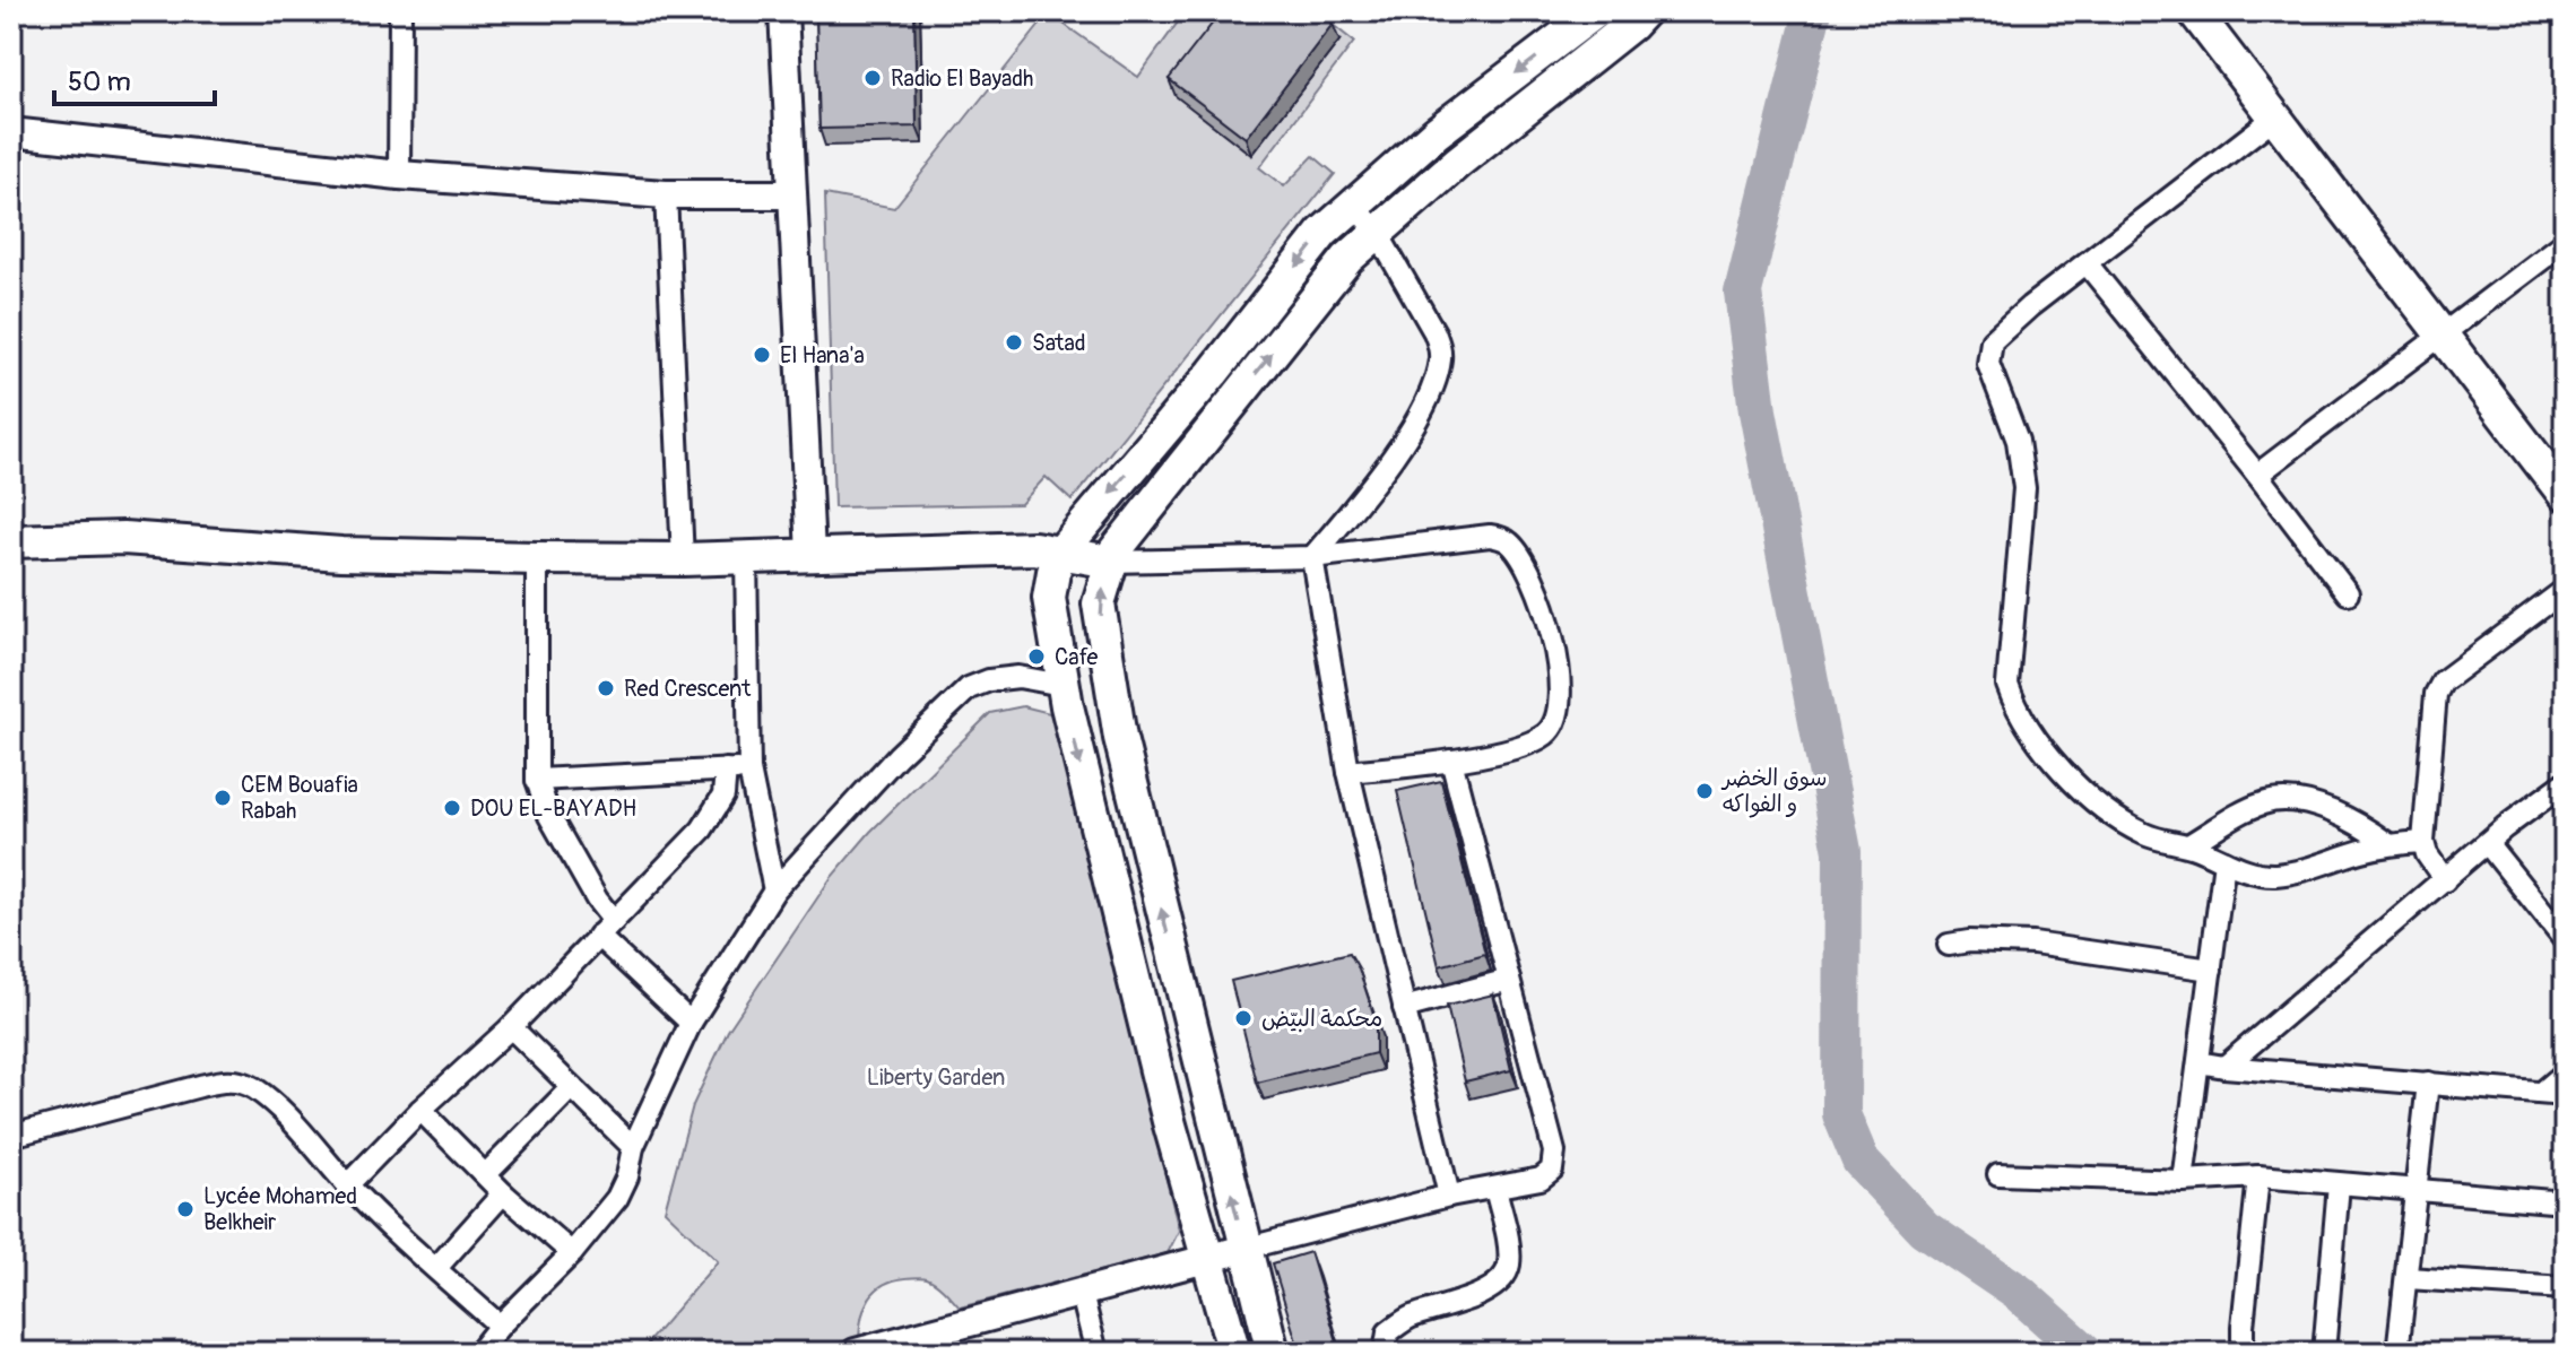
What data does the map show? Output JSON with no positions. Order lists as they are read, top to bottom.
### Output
{
  "parks": ["Liberty Garden"],
  "places": [
    "Radio El Bayadh",
    "Satad",
    "El Hana'a",
    "Cafe",
    "Red Crescent",
    "سوق الخضر و الفواكه",
    "CEM Bouafia Rabah",
    "DOU EL-BAYADH",
    "محكمة البيّض",
    "Lycée Mohamed Belkheir"
  ],
  "scale_bar": "50 m"
}
